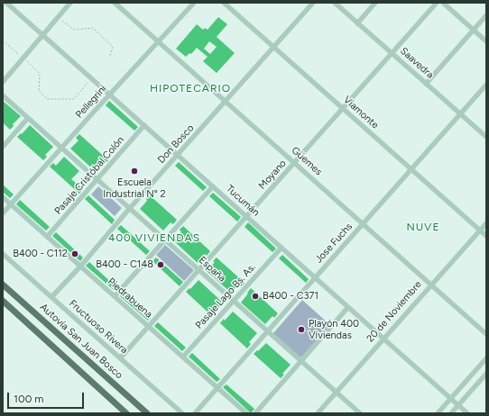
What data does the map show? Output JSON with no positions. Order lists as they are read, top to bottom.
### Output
{
  "streets": {
    "main road": ["Autovía San Juan Bosco"],
    "street": [
      "Saavedra",
      "Pellegrini",
      "Viamonte",
      "Don Bosco",
      "Güemes",
      "Moyano",
      "Pasaje Cristóbal Colón",
      "Tucumán",
      "Jose Fuchs",
      "España",
      "Pasaje Lago Bs. As.",
      "Piedrabuena",
      "20 de Noviembre",
      "Fructuoso Rivera"
    ]
  },
  "crossings": [
    ["Saavedra", "Moyano"],
    ["Saavedra", "Jose Fuchs"],
    ["Pellegrini", "Güemes"],
    ["Pellegrini", "Tucumán"],
    ["Pellegrini", "España"],
    ["Pellegrini", "Piedrabuena"],
    ["Viamonte", "Don Bosco"],
    ["Viamonte", "Moyano"],
    ["Viamonte", "Jose Fuchs"],
    ["Viamonte", "20 de Noviembre"],
    ["Don Bosco", "Güemes"],
    ["Don Bosco", "Tucumán"],
    ["Don Bosco", "España"],
    ["Don Bosco", "Piedrabuena"],
    ["Don Bosco", "Fructuoso Rivera"],
    ["Güemes", "Moyano"],
    ["Güemes", "Jose Fuchs"],
    ["Güemes", "20 de Noviembre"],
    ["Moyano", "Tucumán"],
    ["Moyano", "España"],
    ["Moyano", "Piedrabuena"],
    ["Moyano", "Fructuoso Rivera"],
    ["Pasaje Cristóbal Colón", "Tucumán"],
    ["Pasaje Cristóbal Colón", "España"],
    ["Pasaje Cristóbal Colón", "Piedrabuena"],
    ["Tucumán", "Jose Fuchs"],
    ["Tucumán", "Pasaje Lago Bs. As."],
    ["Tucumán", "20 de Noviembre"],
    ["Jose Fuchs", "España"],
    ["Jose Fuchs", "Piedrabuena"],
    ["España", "Pasaje Lago Bs. As."],
    ["España", "20 de Noviembre"],
    ["Pasaje Lago Bs. As.", "Piedrabuena"]
  ],
  "districts": ["HIPOTECARIO", "NUVE", "400 VIVIENDAS"],
  "places": [
    "Escuela Industrial N° 2",
    "B400 - C112",
    "B400 - C148",
    "B400 - C371",
    "Playón 400 Viviendas"
  ],
  "scale_bar": "100 m"
}
